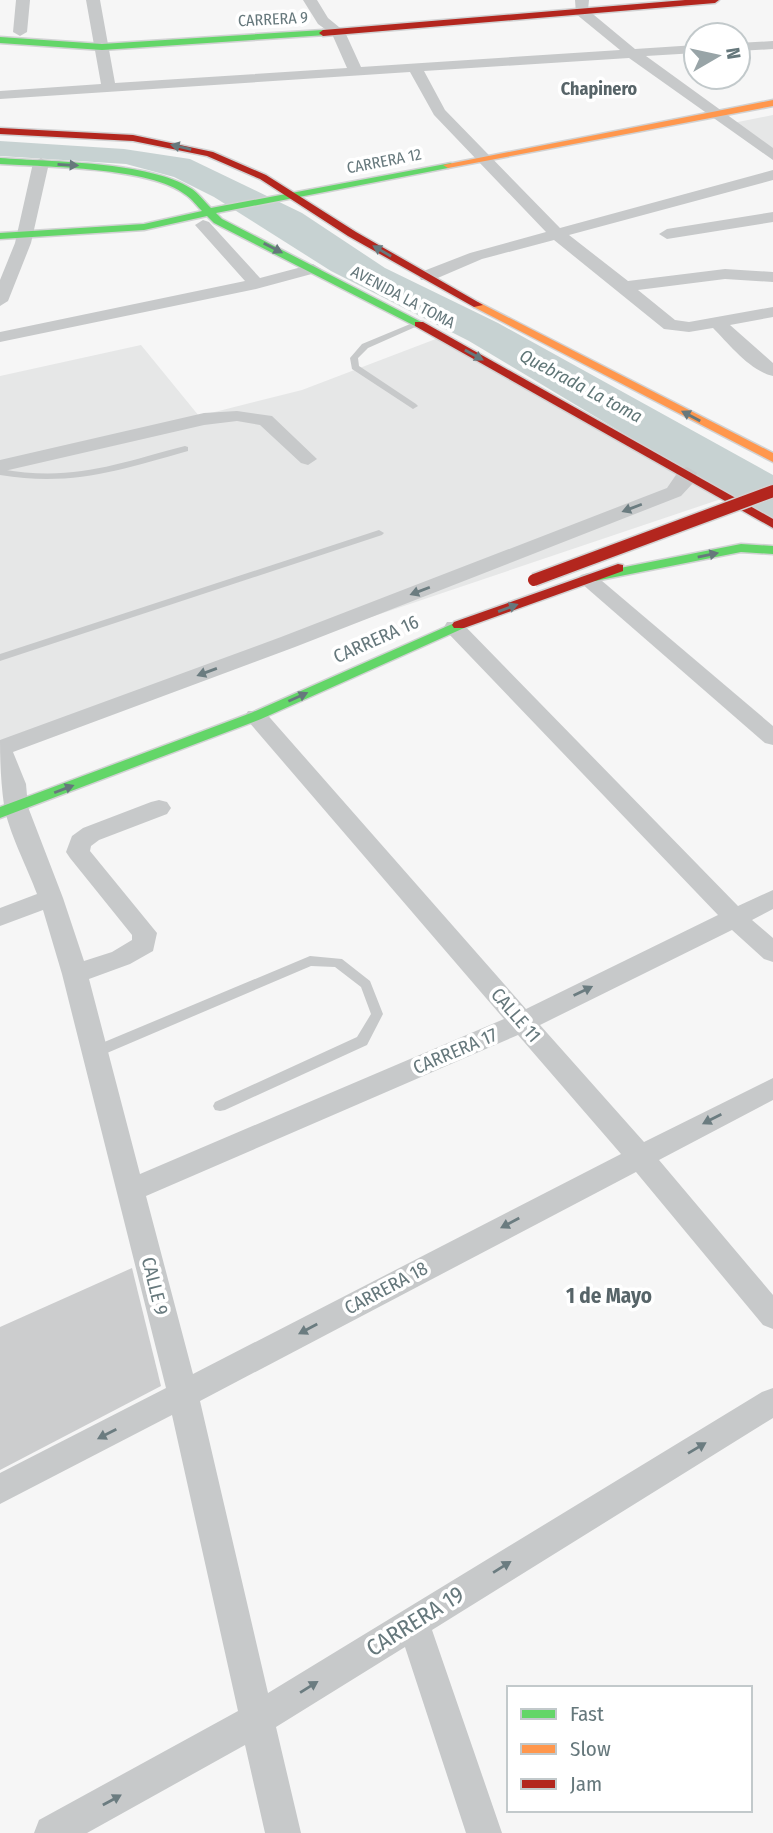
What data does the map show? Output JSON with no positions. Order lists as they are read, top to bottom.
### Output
{
  "streets": {
    "main road": [
      "CARRERA 9",
      "CARRERA 12",
      "AVENIDA LA TOMA",
      "CARRERA 16"
    ],
    "street": [
      "CALLE 11",
      "CARRERA 17",
      "CALLE 9",
      "CARRERA 18",
      "CARRERA 19"
    ]
  },
  "crossings": [
    ["CARRERA 12", "AVENIDA LA TOMA"],
    ["CARRERA 16", "CALLE 11"],
    ["CARRERA 16", "CALLE 9"],
    ["CALLE 11", "CARRERA 17"],
    ["CALLE 11", "CARRERA 18"],
    ["CARRERA 17", "CALLE 9"],
    ["CALLE 9", "CARRERA 18"],
    ["CALLE 9", "CARRERA 19"]
  ],
  "one_way": ["CARRERA 18", "CARRERA 19"],
  "districts": ["Chapinero", "1 de Mayo"],
  "water": ["Quebrada La toma"],
  "legend": ["Fast", "Slow", "Jam"],
  "north": "right"
}
